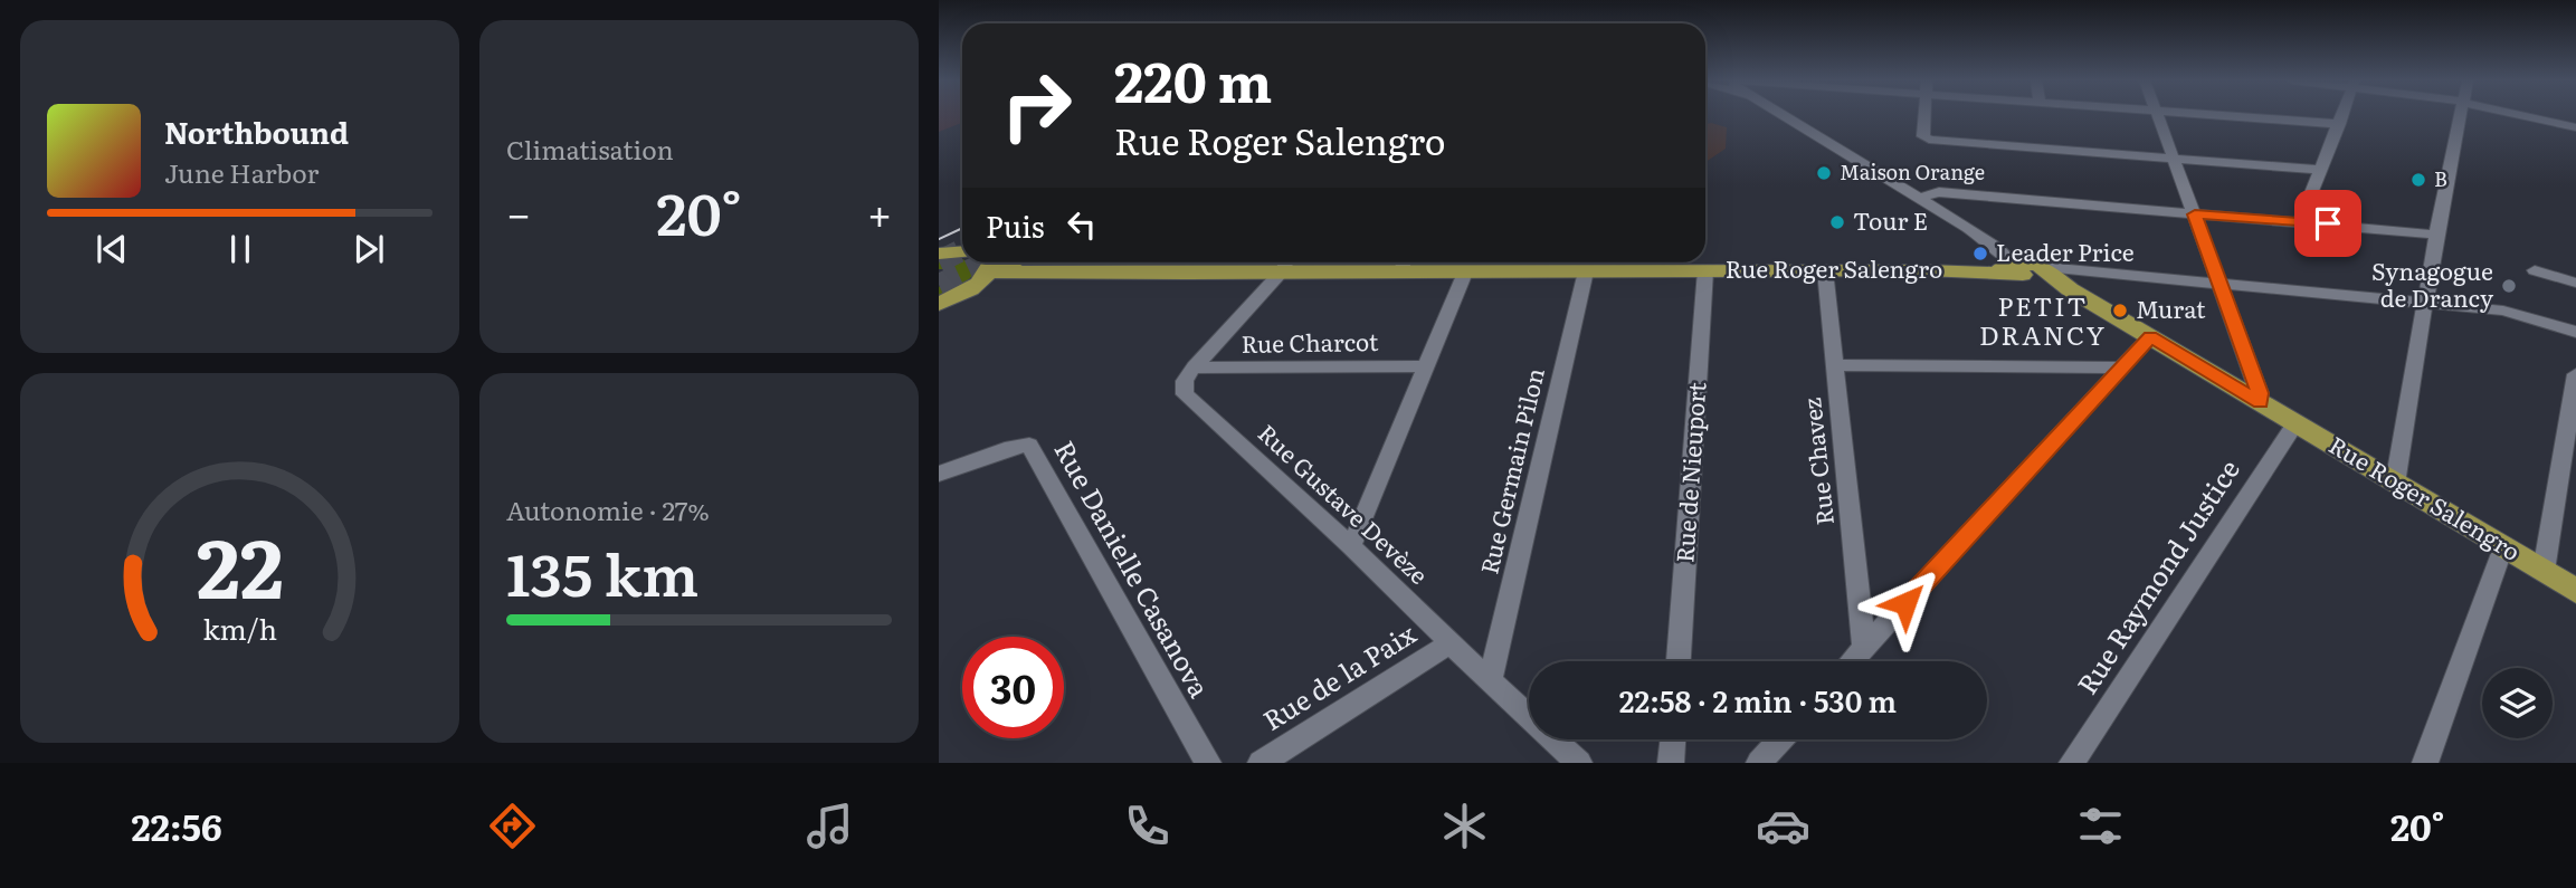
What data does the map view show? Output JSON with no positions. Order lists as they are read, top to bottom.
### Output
{
  "streets": {
    "main road": ["Rue Roger Salengro"],
    "street": [
      "Rue Charcot",
      "Rue Chavez",
      "Rue Germain Pilon",
      "Rue de Nieuport",
      "Rue Gustave Devèze",
      "Rue Danielle Casanova",
      "Rue Raymond Justice",
      "Rue de la Paix"
    ]
  },
  "crossings": [
    ["Rue Roger Salengro", "Rue Chavez"],
    ["Rue Roger Salengro", "Rue Germain Pilon"],
    ["Rue Roger Salengro", "Rue de Nieuport"],
    ["Rue Roger Salengro", "Rue Raymond Justice"],
    ["Rue Charcot", "Rue Gustave Devèze"],
    ["Rue Germain Pilon", "Rue Gustave Devèze"],
    ["Rue Gustave Devèze", "Rue de la Paix"]
  ],
  "districts": ["PETIT DRANCY"],
  "places": [
    "Maison Orange",
    "B",
    "Tour E",
    "Leader Price",
    "Synagogue de Drancy",
    "Murat"
  ],
  "page": {
    "tile": [
      "Climatisation",
      ["Autonomie · 27%", "135 km"]
    ],
    "turn": ["220 m", "Rue Roger Salengro"],
    "song": ["Northbound", "June Harbor"],
    "heat": ["−", "20°", "+"],
    "then": "Puis",
    "limit": "30",
    "trip": "22:58 · 2 min · 530 m",
    "tabs": ["22:56", "20°"],
    "gauge": ["22", "km/h"]
  }
}
